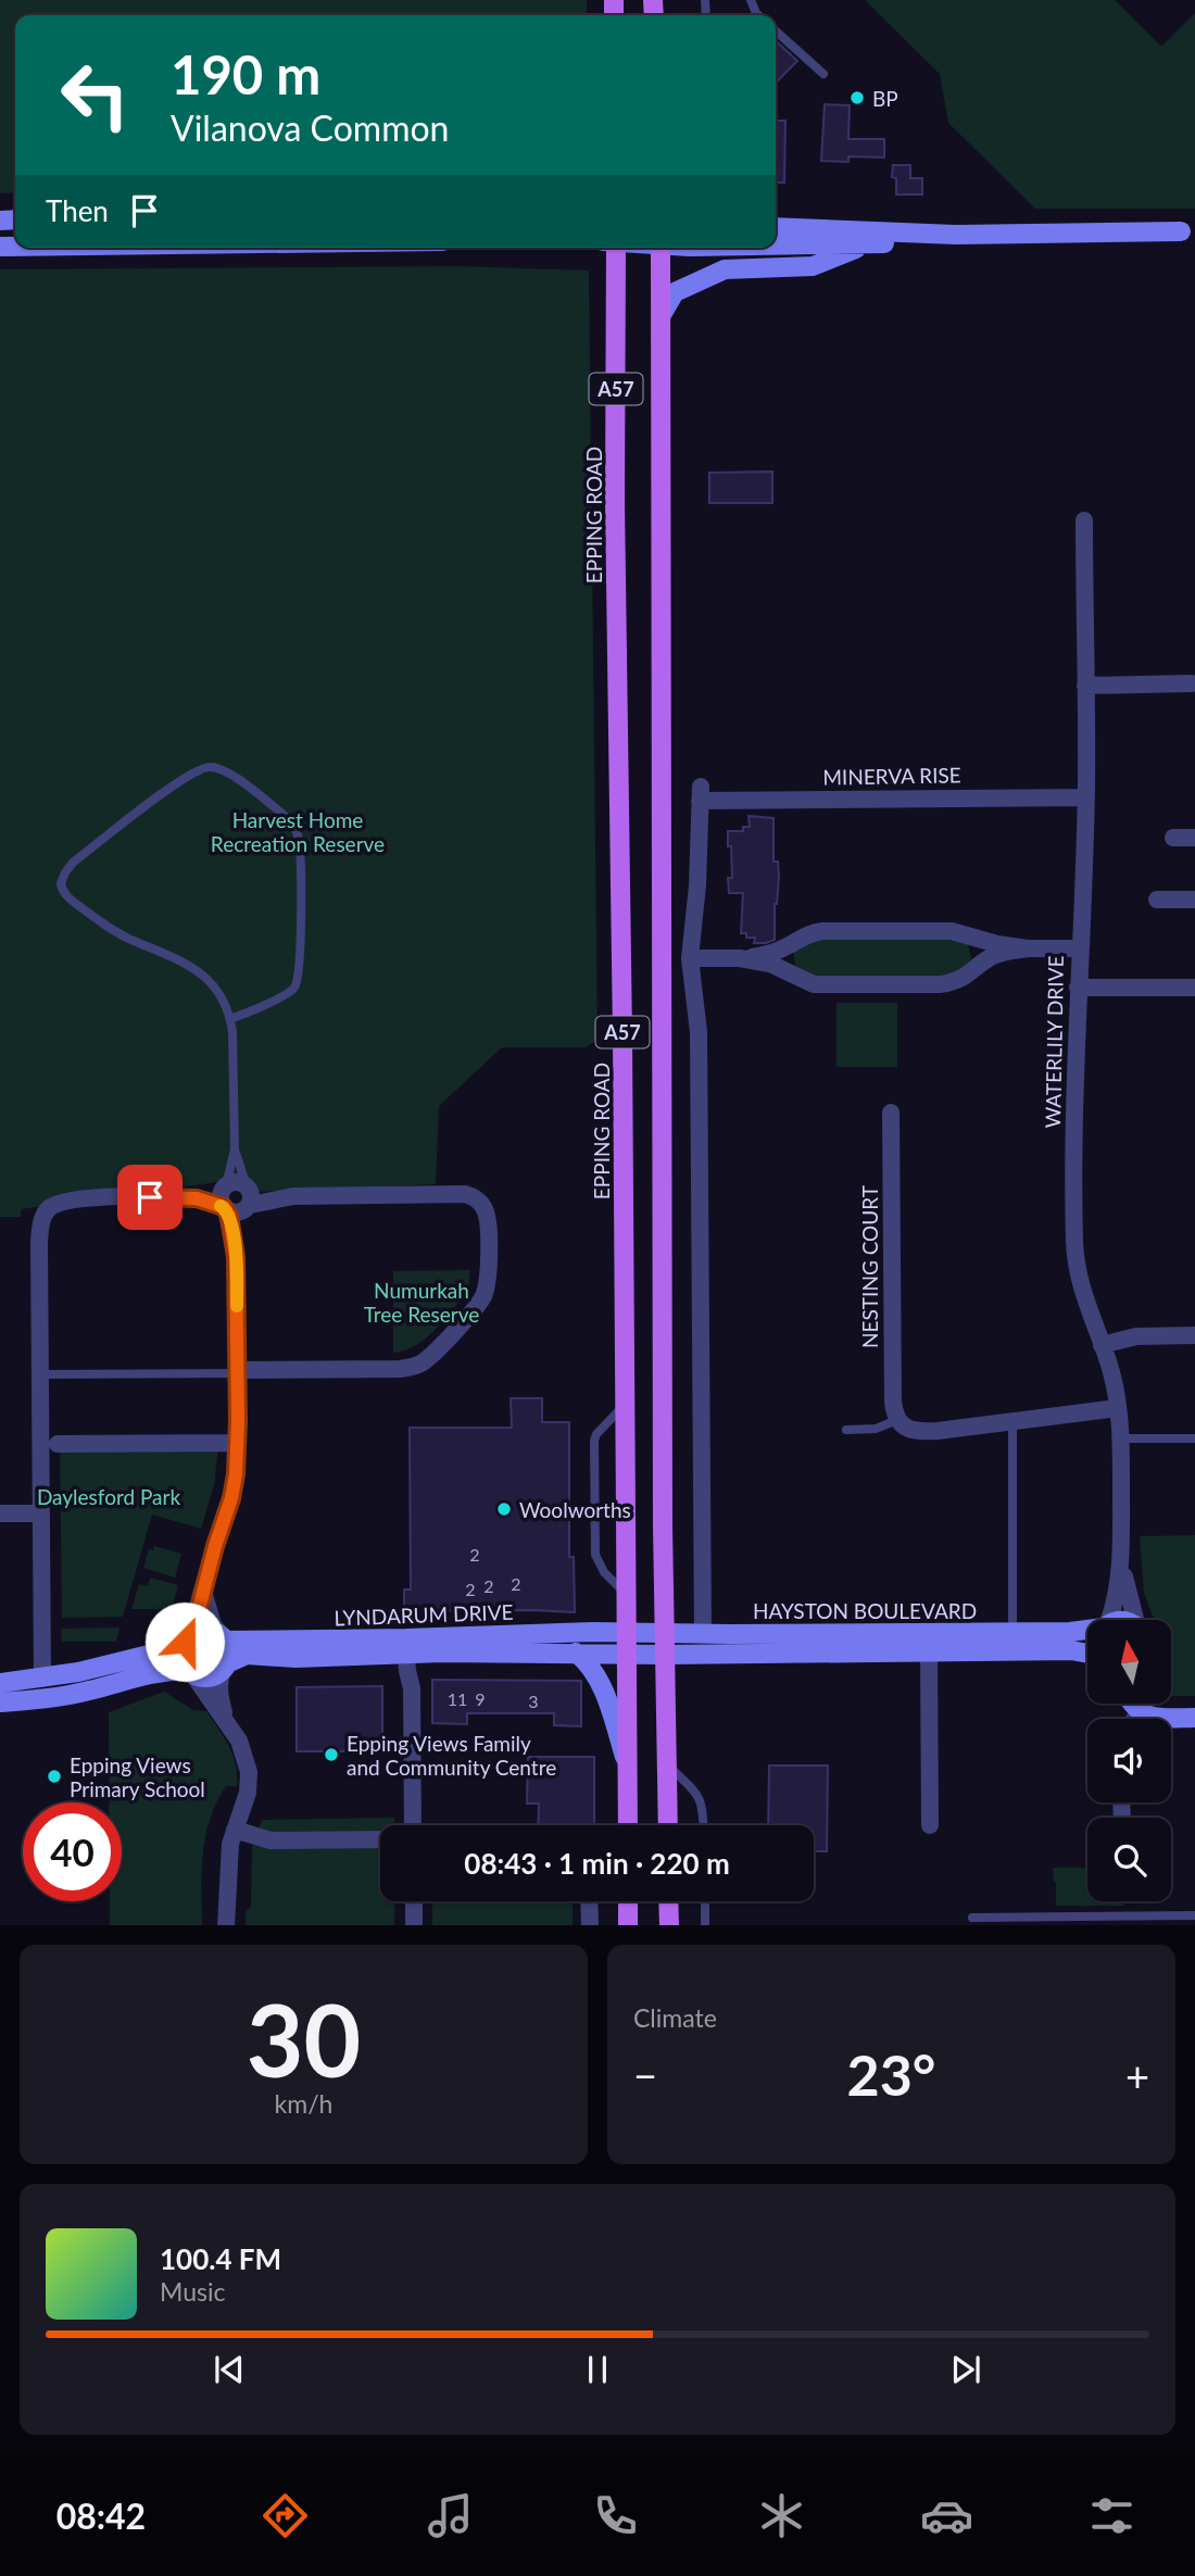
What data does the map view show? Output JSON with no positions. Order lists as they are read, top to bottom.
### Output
{
  "streets": {
    "main road": ["A57", "EPPING ROAD"],
    "street": [
      "MINERVA RISE",
      "WATERLILY DRIVE",
      "NESTING COURT",
      "HAYSTON BOULEVARD",
      "LYNDARUM DRIVE"
    ]
  },
  "crossings": [
    ["EPPING ROAD", "HAYSTON BOULEVARD"],
    ["EPPING ROAD", "LYNDARUM DRIVE"],
    ["MINERVA RISE", "WATERLILY DRIVE"],
    ["HAYSTON BOULEVARD", "LYNDARUM DRIVE"]
  ],
  "parks": ["Harvest Home Recreation Reserve", "Numurkah Tree Reserve", "Daylesford Park"],
  "places": [
    "BP",
    "Woolworths",
    "Epping Views Family and Community Centre",
    "Epping Views Primary School"
  ],
  "house_numbers": [
    "2",
    "2",
    "2",
    "2",
    "11",
    "9",
    "3"
  ],
  "north": "top",
  "page": {
    "turn": ["190 m", "Vilanova Common"],
    "then": "Then",
    "limit": "40",
    "trip": "08:43 · 1 min · 220 m",
    "tile": [
      ["30", "km/h"],
      "Climate"
    ],
    "heat": ["−", "23°", "+"],
    "song": ["100.4 FM", "Music"],
    "tabs": "08:42"
  }
}
